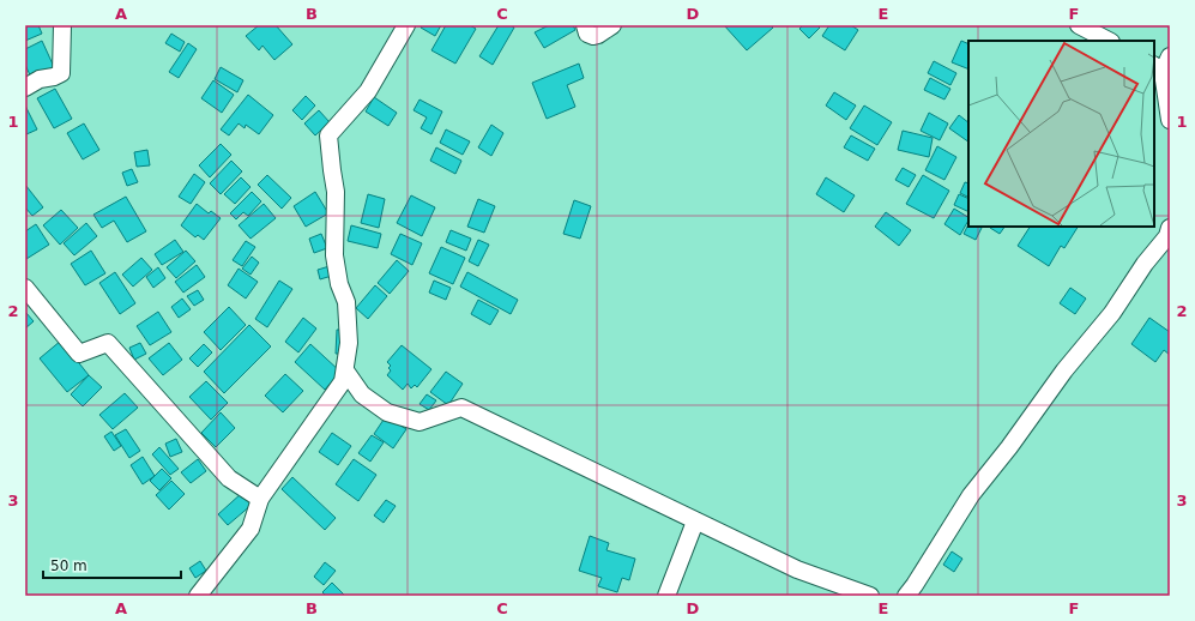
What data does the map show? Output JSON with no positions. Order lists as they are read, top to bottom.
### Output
{
  "scale_bar": "50 m",
  "grid": {
    "columns": [
      "A",
      "B",
      "C",
      "D",
      "E",
      "F"
    ],
    "rows": ["1", "2", "3"]
  }
}
